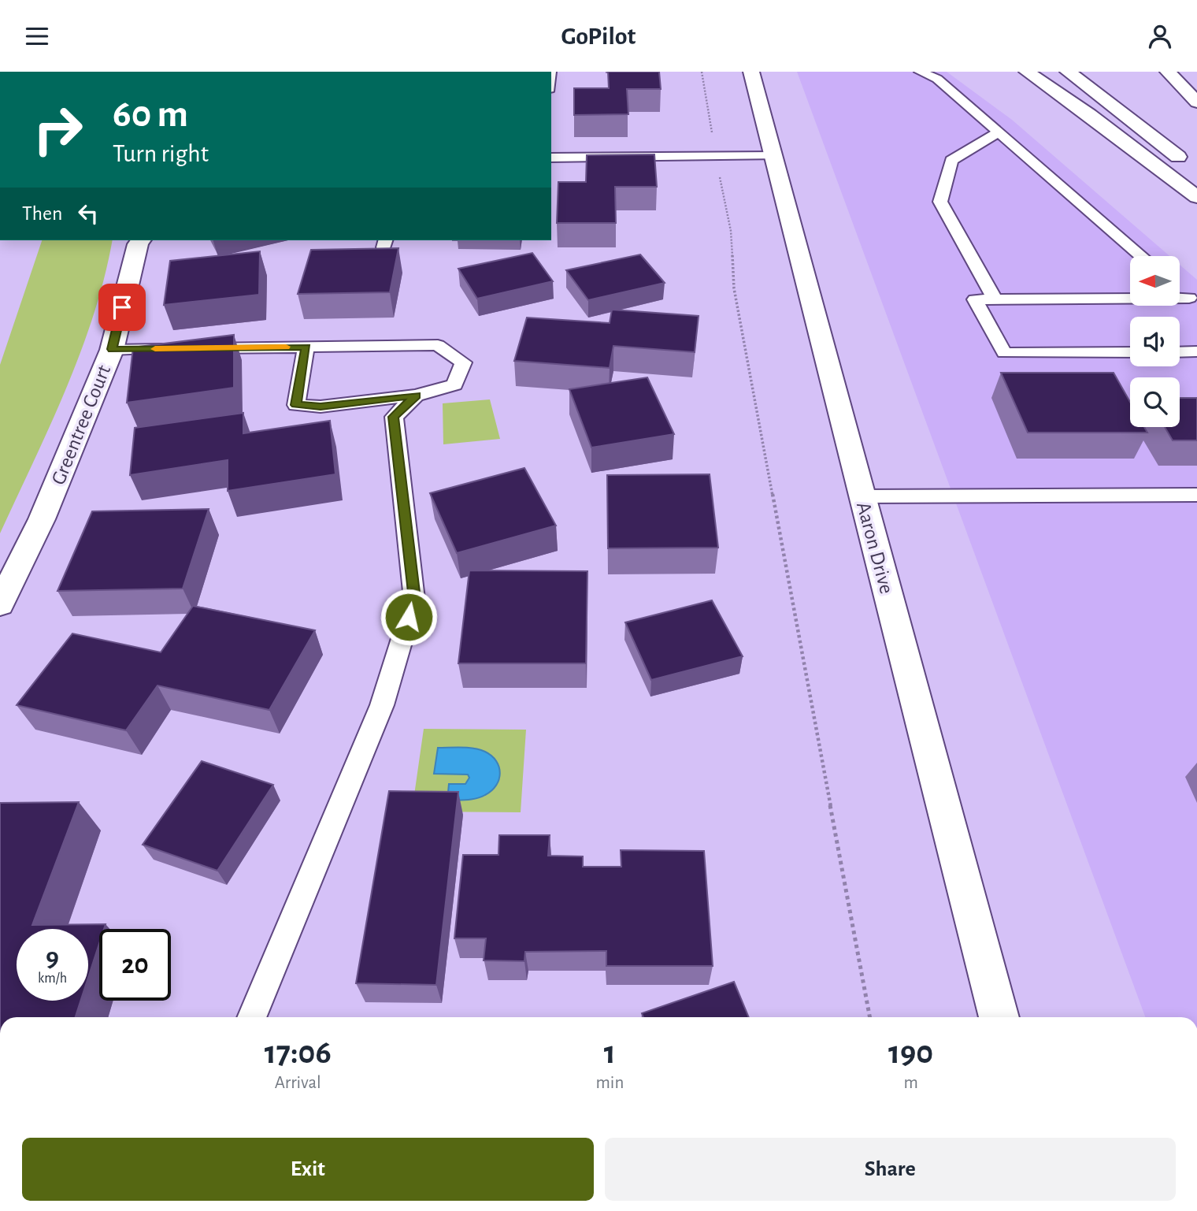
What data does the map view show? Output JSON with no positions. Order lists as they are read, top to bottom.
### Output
{
  "streets": {
    "main road": ["Greentree Court", "Aaron Drive"]
  },
  "north": "left",
  "page": {
    "header": "GoPilot",
    "turn": ["60 m", "Turn right"],
    "then": "Then",
    "speed": "9 km/h",
    "limit": "20",
    "eta": [
      "17:06",
      "Arrival",
      "1",
      "min",
      "190",
      "m"
    ],
    "buttons": ["Exit", "Share"]
  }
}
